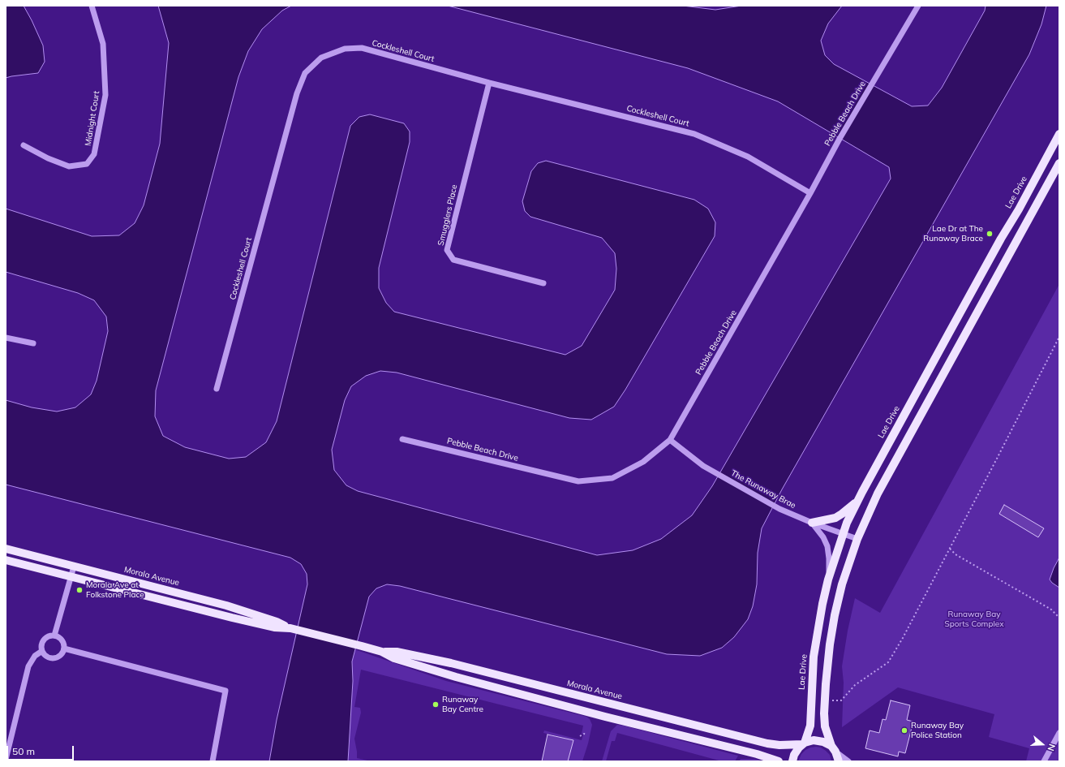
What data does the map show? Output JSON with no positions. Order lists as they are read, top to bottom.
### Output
{
  "streets": {
    "main road": ["Lae Drive", "Morala Avenue"],
    "street": [
      "Cockleshell Court",
      "Pebble Beach Drive",
      "Midnight Court",
      "Smugglers Place",
      "The Runaway Brae"
    ]
  },
  "crossings": [
    ["Cockleshell Court", "Pebble Beach Drive"],
    ["Cockleshell Court", "Smugglers Place"],
    ["Pebble Beach Drive", "The Runaway Brae"],
    ["Lae Drive", "The Runaway Brae"],
    ["Lae Drive", "Morala Avenue"]
  ],
  "parks": ["Runaway Bay Sports Complex"],
  "places": [
    "Lae Dr at The Runaway Brace",
    "Morala Ave at Folkstone Place",
    "Runaway Bay Centre",
    "Runaway Bay Police Station"
  ],
  "scale_bar": "50 m",
  "north": "right"
}
